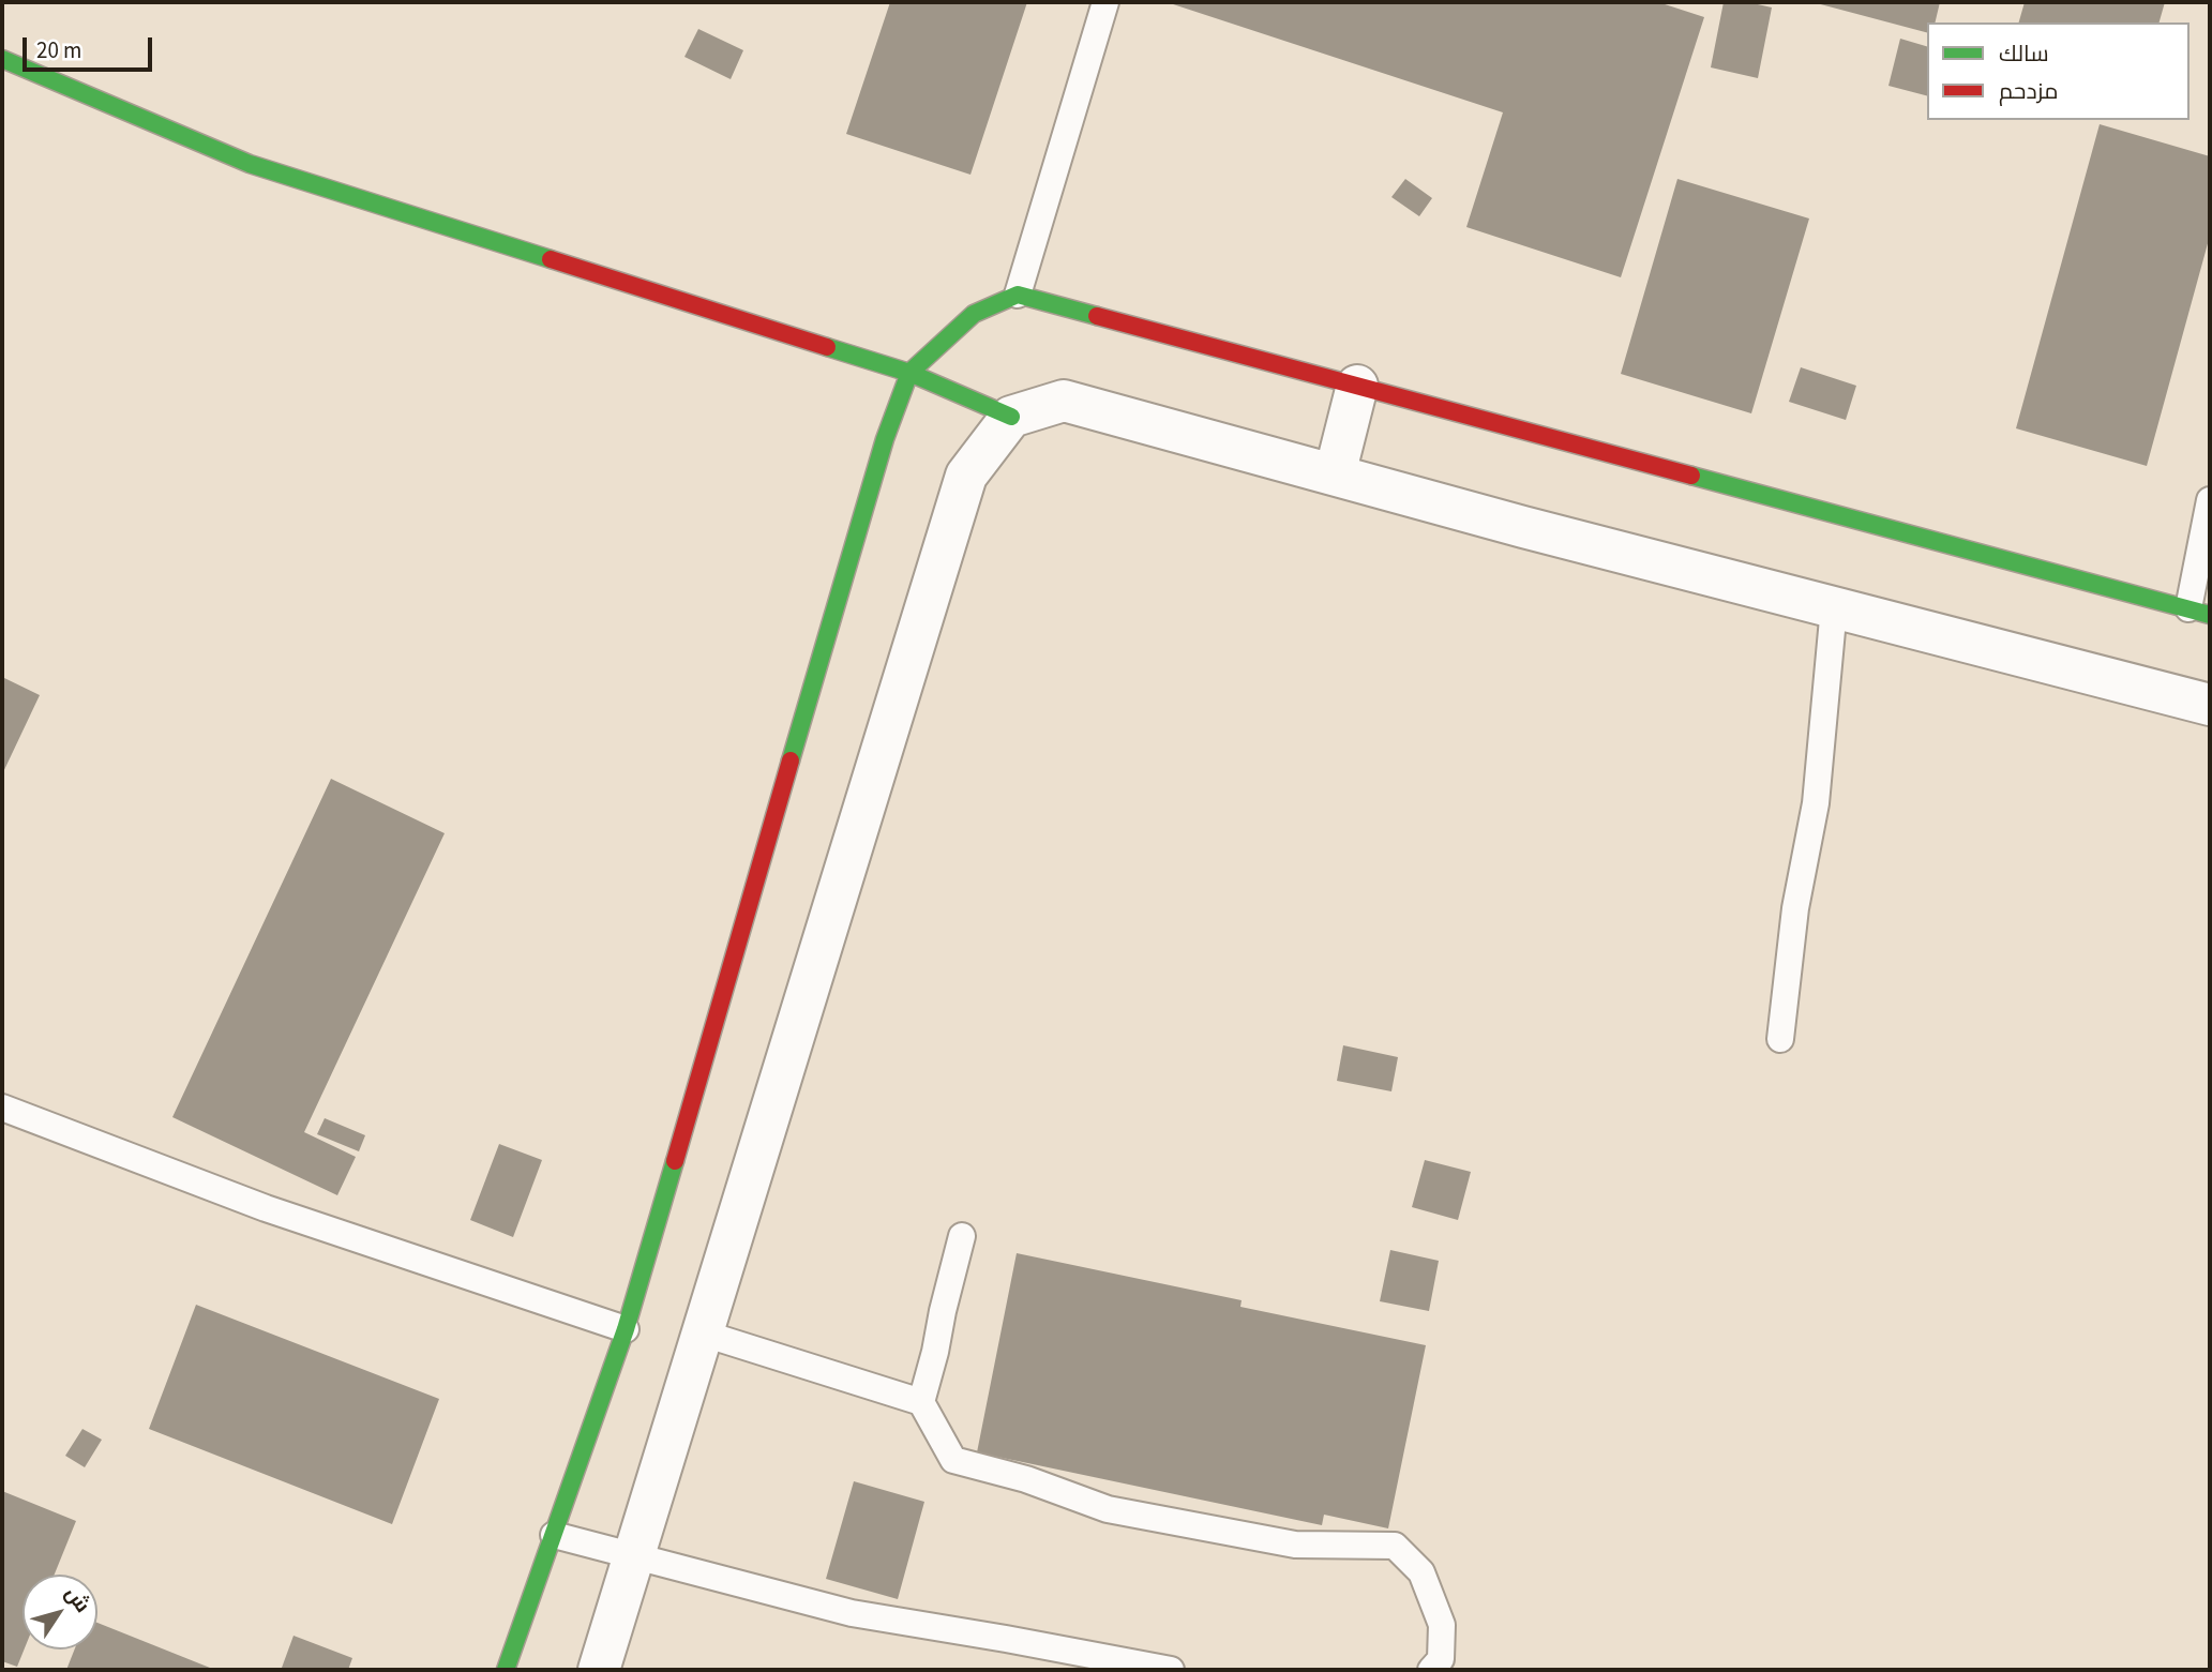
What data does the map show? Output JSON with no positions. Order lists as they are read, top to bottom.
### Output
{
  "legend": ["سالك", "مزدحم"],
  "scale_bar": "20 m",
  "north": "top right"
}
